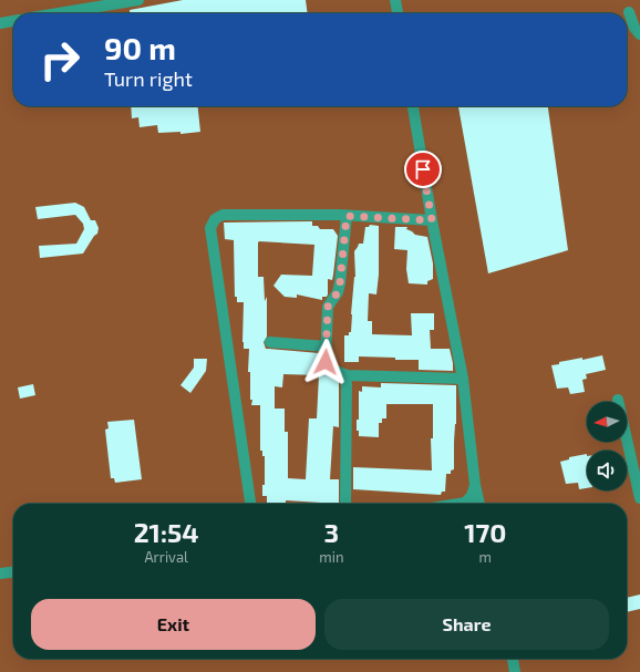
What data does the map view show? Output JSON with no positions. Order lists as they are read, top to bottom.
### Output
{
  "north": "left",
  "page": {
    "turn": ["90 m", "Turn right"],
    "eta": [
      "21:54",
      "Arrival",
      "3",
      "min",
      "170",
      "m"
    ],
    "buttons": ["Exit", "Share"]
  }
}
